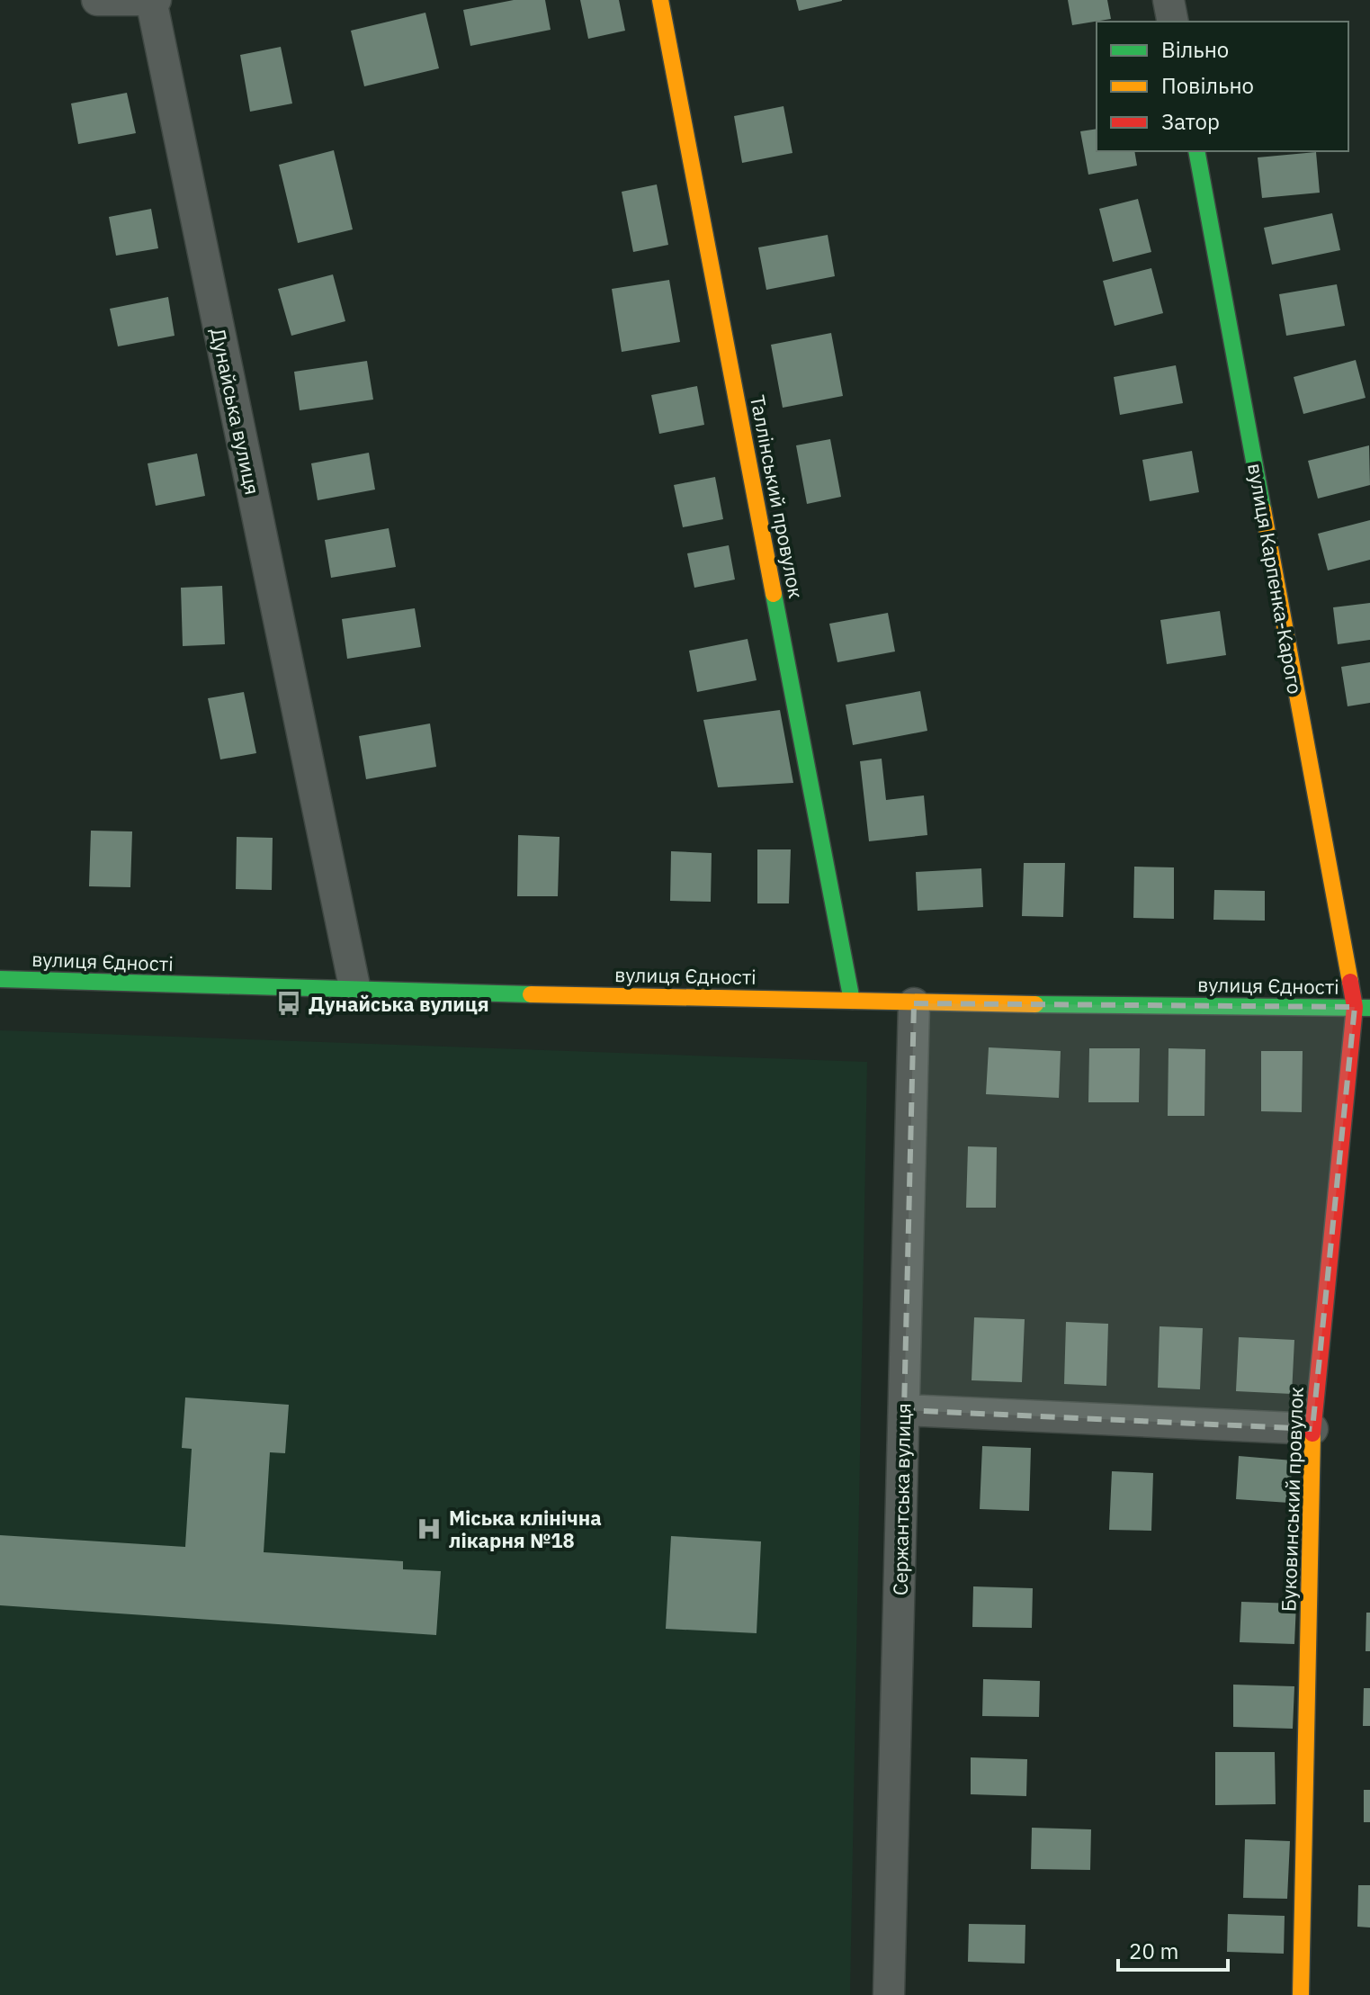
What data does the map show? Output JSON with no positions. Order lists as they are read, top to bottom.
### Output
{
  "streets": {
    "street": [
      "Дунайська вулиця",
      "Таллінський провулок",
      "вулиця Карпенка-Карого",
      "вулиця Єдності",
      "Сержантська вулиця",
      "Буковинський провулок"
    ]
  },
  "crossings": [
    ["Дунайська вулиця", "вулиця Єдності"],
    ["Таллінський провулок", "вулиця Єдності"],
    ["вулиця Карпенка-Карого", "вулиця Єдності"],
    ["вулиця Карпенка-Карого", "Буковинський провулок"],
    ["вулиця Єдності", "Сержантська вулиця"],
    ["вулиця Єдності", "Буковинський провулок"]
  ],
  "places": {
    "bus stop": ["Дунайська вулиця"],
    "hospital": ["Міська клінічна лікарня №18"]
  },
  "legend": ["Вільно", "Повільно", "Затор"],
  "scale_bar": "20 m"
}
